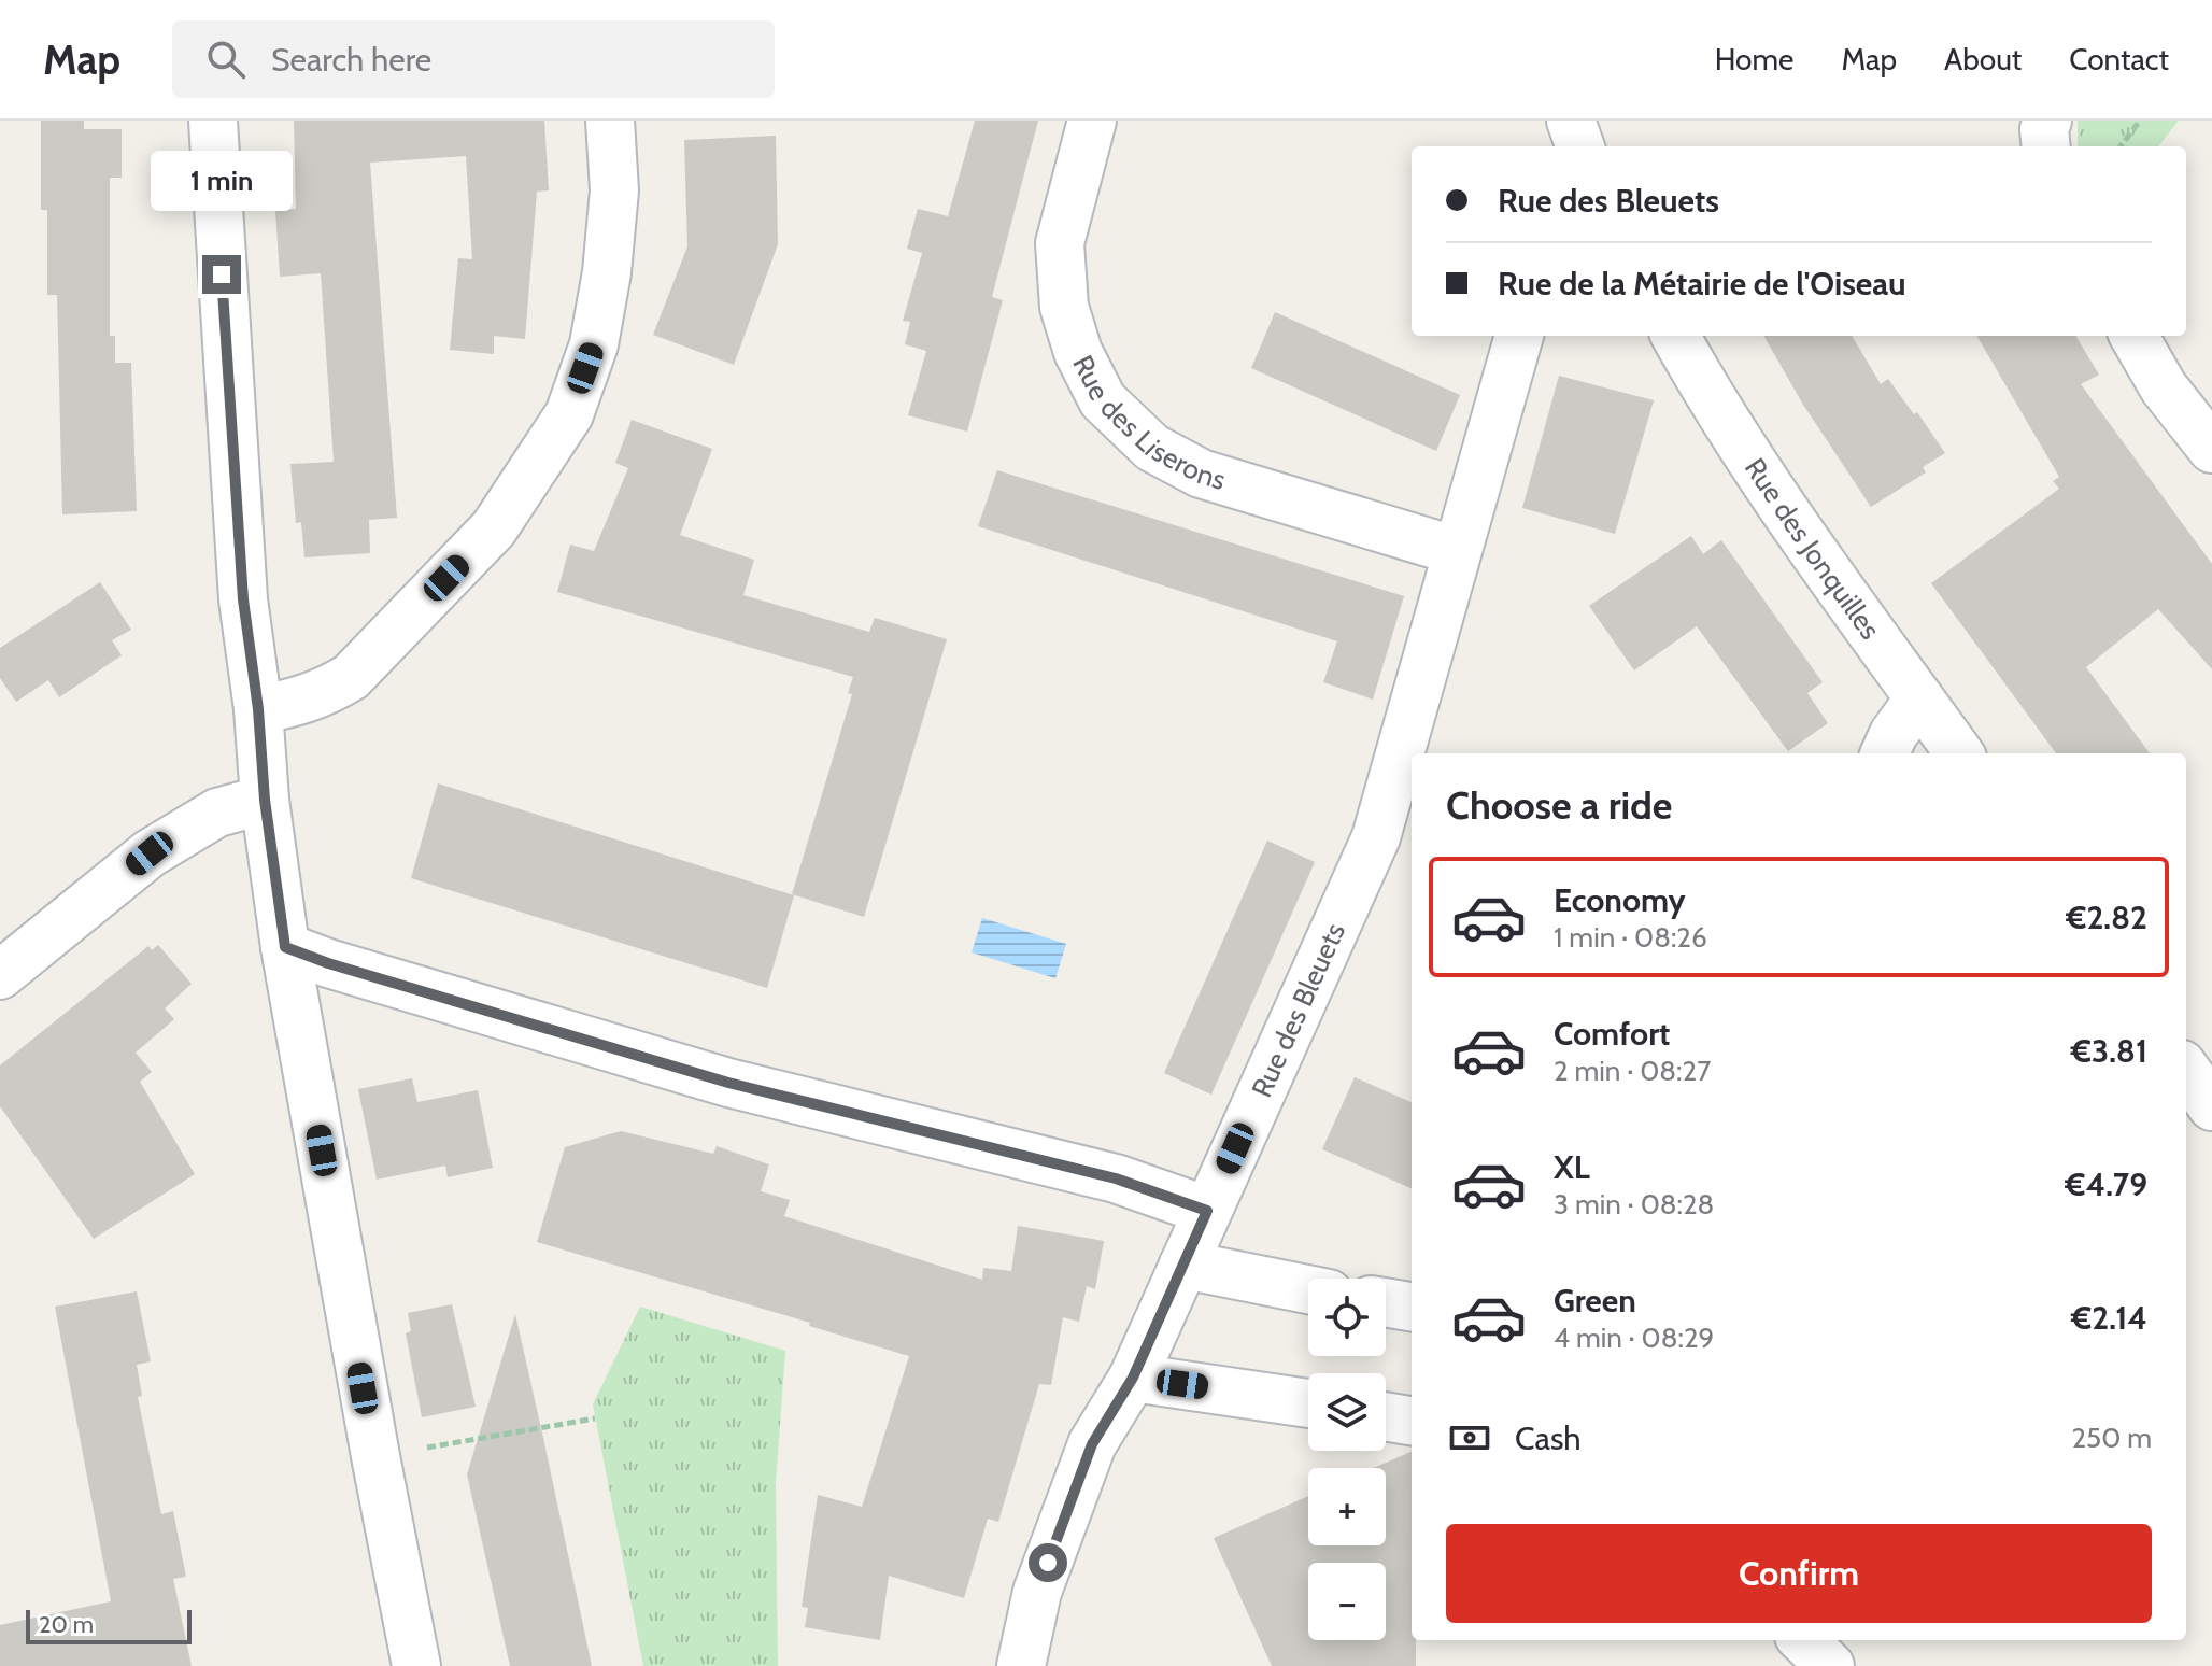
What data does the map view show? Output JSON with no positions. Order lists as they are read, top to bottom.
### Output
{
  "streets": {
    "street": ["Rue des Liserons", "Rue des Jonquilles", "Rue des Bleuets"]
  },
  "crossings": [
    ["Rue des Liserons", "Rue des Bleuets"]
  ],
  "scale_bar": "20 m",
  "page": {
    "header": "Map",
    "search": "Search here",
    "nav": [
      "Home",
      "Map",
      "About",
      "Contact"
    ],
    "banner": ["Rue des Bleuets", "Rue de la Métairie de l'Oiseau"],
    "bubble": "1 min",
    "heading": "Choose a ride",
    "list": [
      {
        "name": "Economy",
        "note": "1 min · 08:26",
        "value": "€2.82"
      },
      {
        "name": "Comfort",
        "note": "2 min · 08:27",
        "value": "€3.81"
      },
      {
        "name": "XL",
        "note": "3 min · 08:28",
        "value": "€4.79"
      },
      {
        "name": "Green",
        "note": "4 min · 08:29",
        "value": "€2.14"
      }
    ],
    "map_buttons": ["+", "−"],
    "pay": ["Cash", "250 m"],
    "buttons": "Confirm",
    "scale": "20 m"
  }
}
